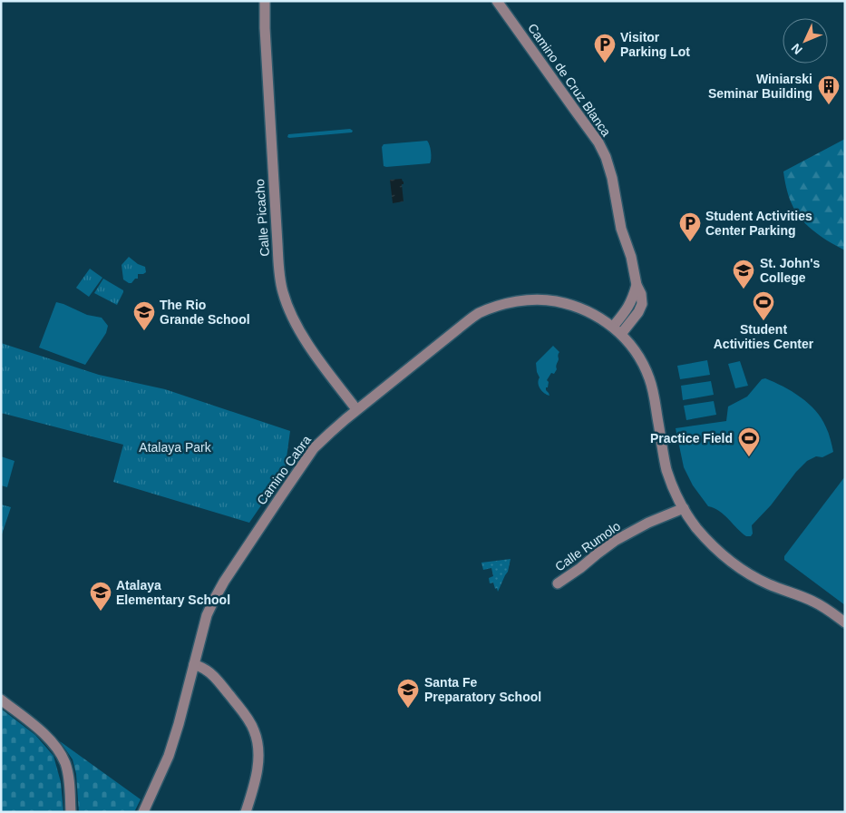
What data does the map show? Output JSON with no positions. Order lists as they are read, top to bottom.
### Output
{
  "streets": {
    "street": [
      "Camino de Cruz Blanca",
      "Calle Picacho",
      "Camino Cabra",
      "Calle Rumolo"
    ]
  },
  "crossings": [
    ["Camino de Cruz Blanca", "Camino Cabra"],
    ["Calle Picacho", "Camino Cabra"]
  ],
  "parks": ["Atalaya Park"],
  "places": {
    "parking": ["Visitor Parking Lot", "Student Activities Center Parking"],
    "building": ["Winiarski Seminar Building"],
    "school or university": [
      "St. John's College",
      "The Rio Grande School",
      "Atalaya Elementary School",
      "Santa Fe Preparatory School"
    ],
    "sports": ["Student Activities Center", "Practice Field"]
  },
  "north": "bottom left"
}
